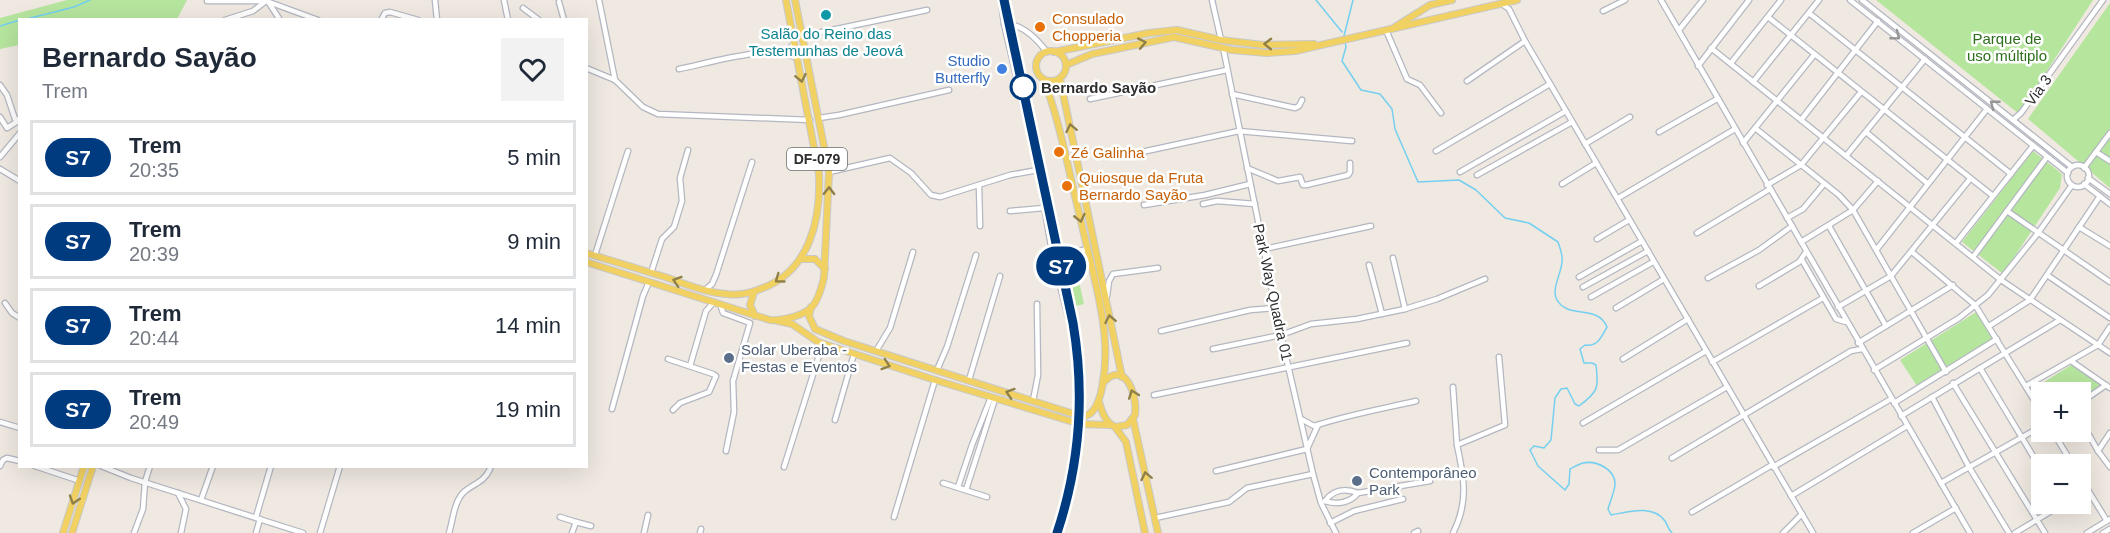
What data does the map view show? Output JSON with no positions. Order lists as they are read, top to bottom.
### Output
{
  "streets": {
    "main road": ["DF-079"],
    "street": ["Via 3", "Park Way Quadra 01"]
  },
  "parks": ["Parque de uso múltiplo"],
  "places": [
    "Salão do Reino das Testemunhas de Jeová",
    "Consulado Chopperia",
    "Studio Butterfly",
    "Bernardo Sayão",
    "Zé Galinha",
    "Quiosque da Fruta Bernardo Sayão",
    "Solar Uberaba - Festas e Eventos",
    "Contemporâneo Park"
  ],
  "page": {
    "on_map": "S7",
    "heading": ["Bernardo Sayão", "Trem"],
    "list": [
      {
        "mark": "S7",
        "name": "Trem",
        "note": "20:35",
        "value": "5 min"
      },
      {
        "mark": "S7",
        "name": "Trem",
        "note": "20:39",
        "value": "9 min"
      },
      {
        "mark": "S7",
        "name": "Trem",
        "note": "20:44",
        "value": "14 min"
      },
      {
        "mark": "S7",
        "name": "Trem",
        "note": "20:49",
        "value": "19 min"
      }
    ],
    "map_buttons": ["+", "−"]
  }
}
